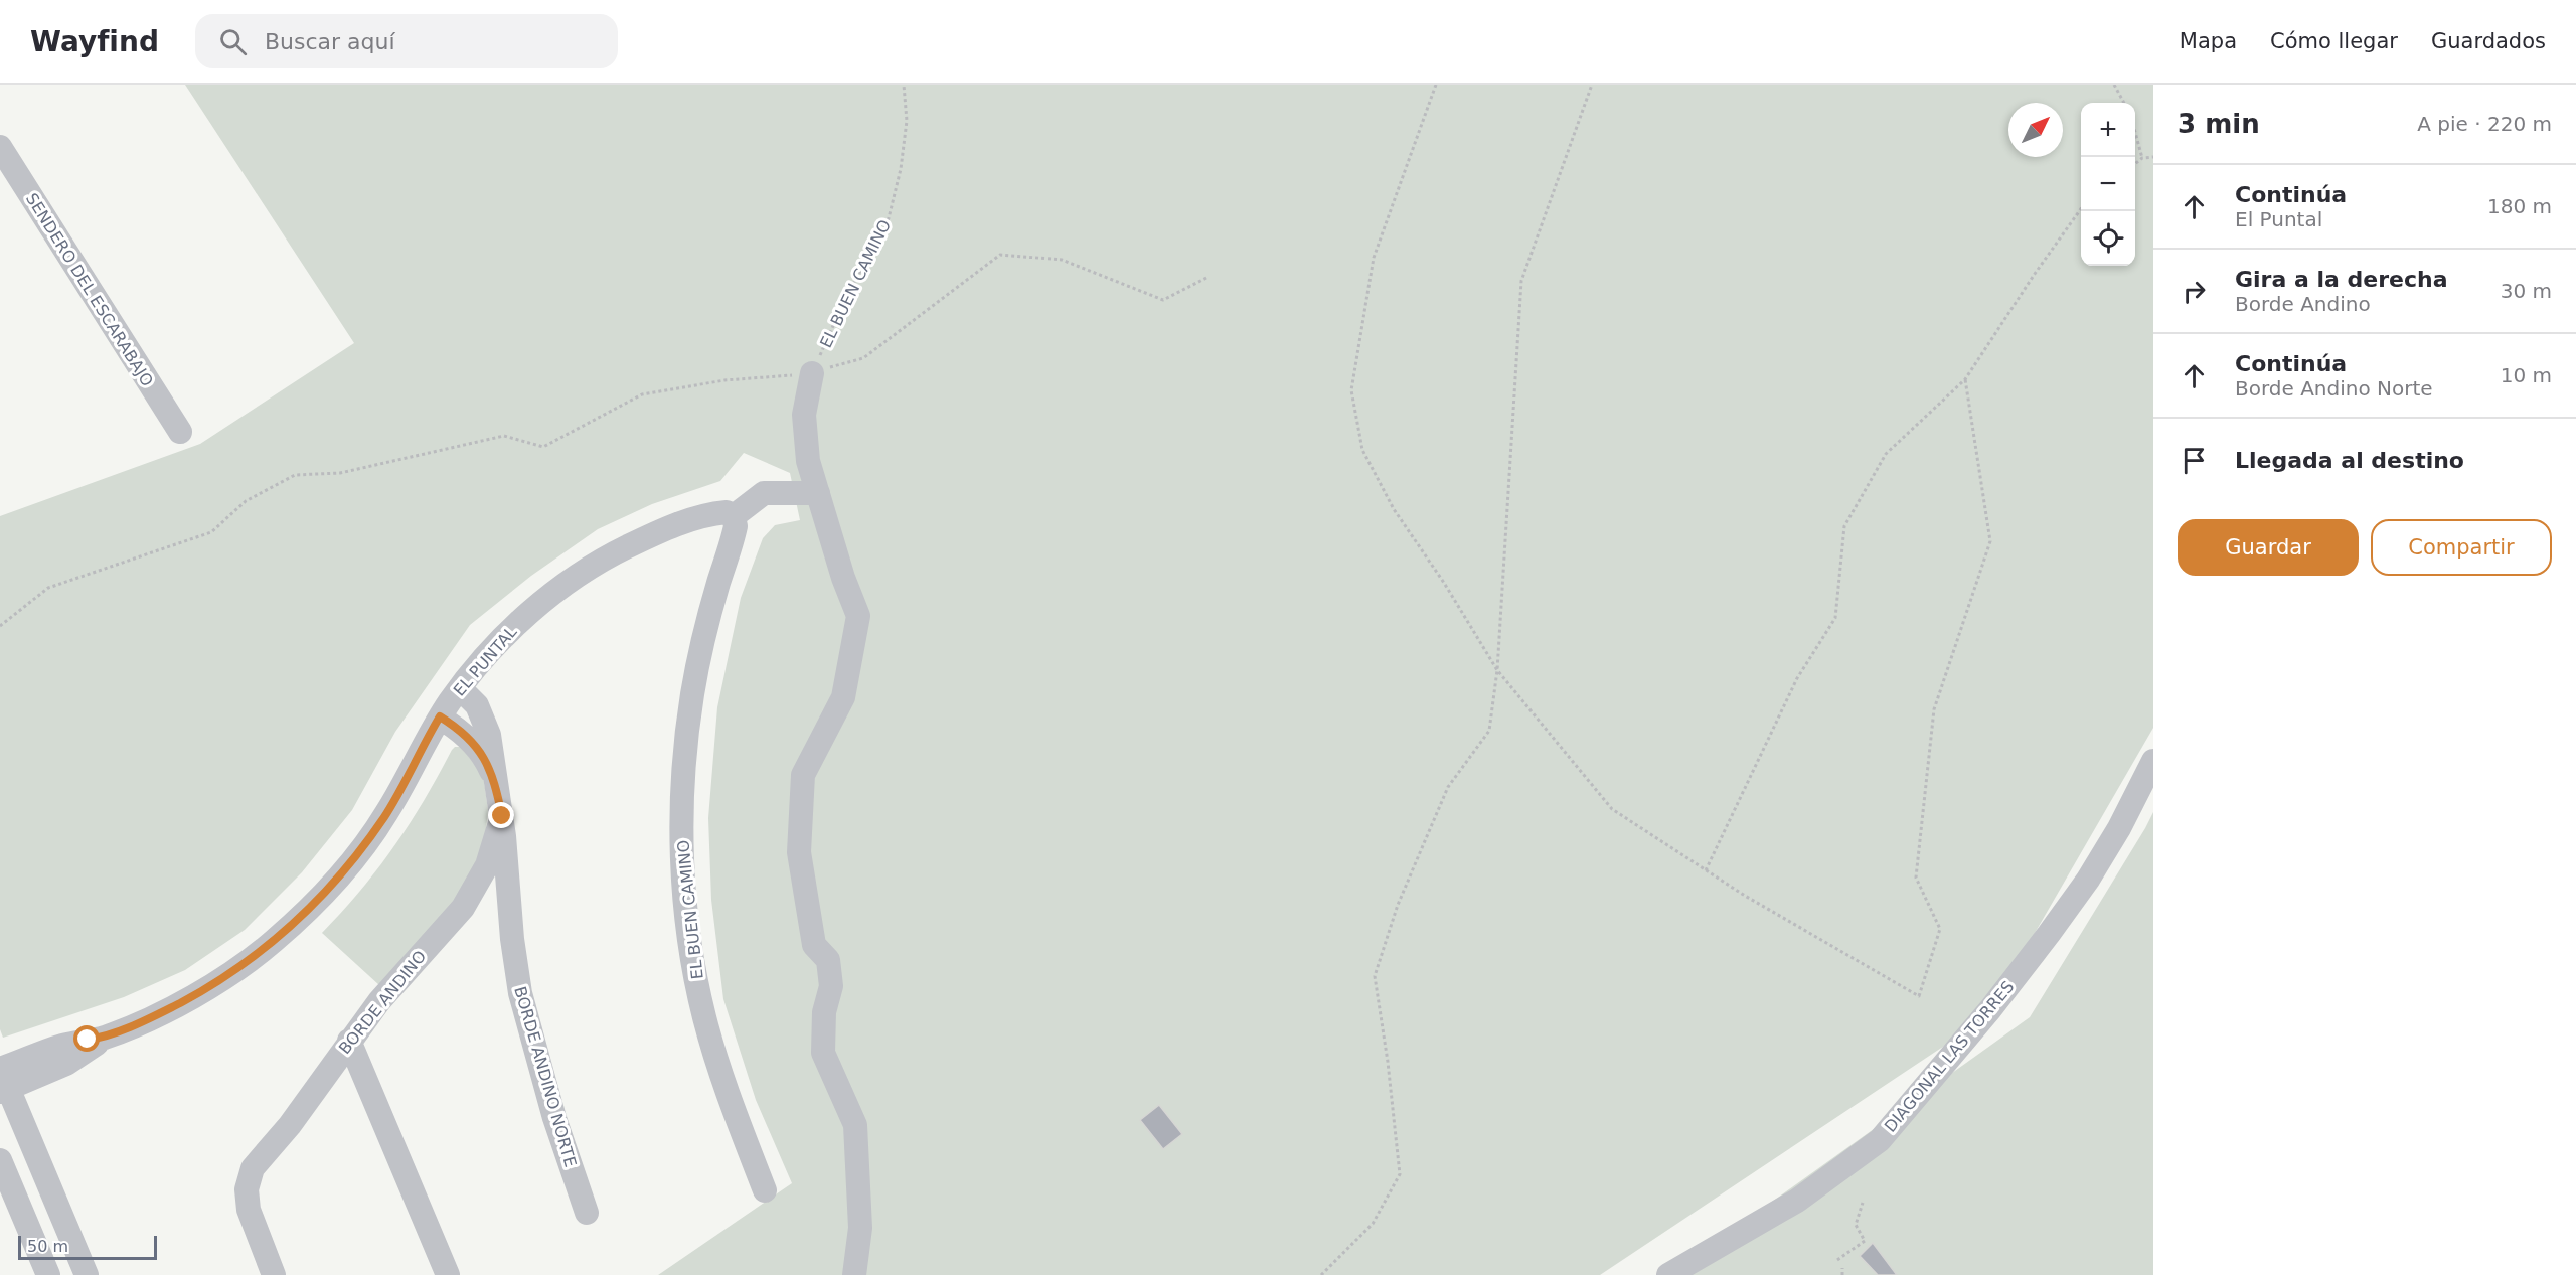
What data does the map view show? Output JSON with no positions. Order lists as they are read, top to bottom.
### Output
{
  "streets": {
    "street": [
      "EL BUEN CAMINO",
      "SENDERO DEL ESCARABAJO",
      "EL PUNTAL",
      "BORDE ANDINO",
      "DIAGONAL LAS TORRES",
      "BORDE ANDINO NORTE"
    ]
  },
  "crossings": [
    ["EL BUEN CAMINO", "EL PUNTAL"],
    ["BORDE ANDINO", "BORDE ANDINO NORTE"]
  ],
  "scale_bar": "50 m",
  "north": "top right",
  "page": {
    "header": "Wayfind",
    "search": "Buscar aquí",
    "nav": ["Mapa", "Cómo llegar", "Guardados"],
    "heading": ["3 min", "A pie · 220 m"],
    "map_buttons": ["+", "−"],
    "list": [
      ["Continúa", "El Puntal", "180 m"],
      ["Gira a la derecha", "Borde Andino", "30 m"],
      ["Continúa", "Borde Andino Norte", "10 m"],
      "Llegada al destino"
    ],
    "buttons": ["Guardar", "Compartir"],
    "scale": "50 m"
  }
}
